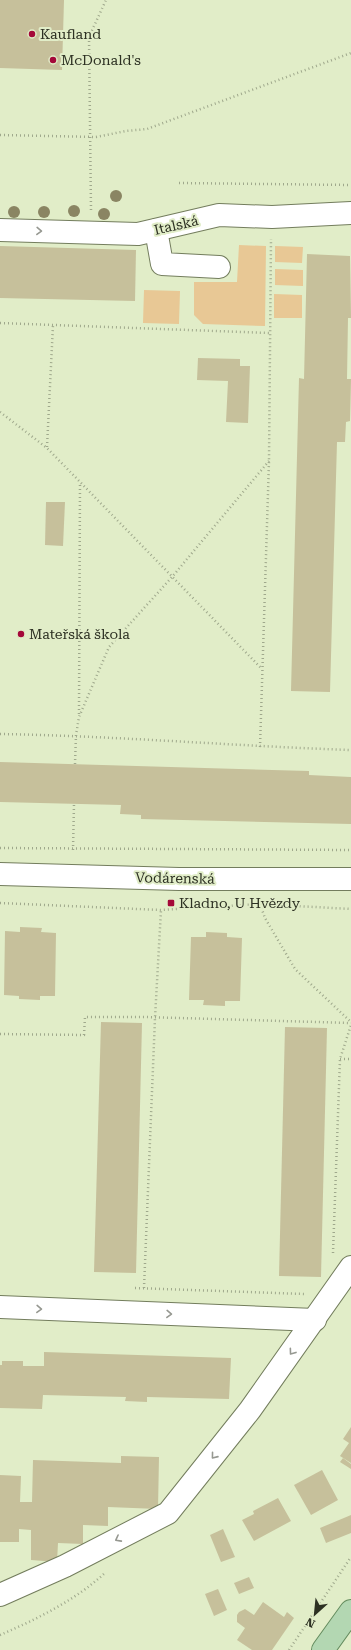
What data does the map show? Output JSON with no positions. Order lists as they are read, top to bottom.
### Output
{
  "streets": {
    "street": ["Italská", "Vodárenská"]
  },
  "places": {
    "other": ["Kaufland", "McDonald's", "Mateřská škola"],
    "transit": ["Kladno, U Hvězdy"]
  },
  "north": "bottom left"
}
